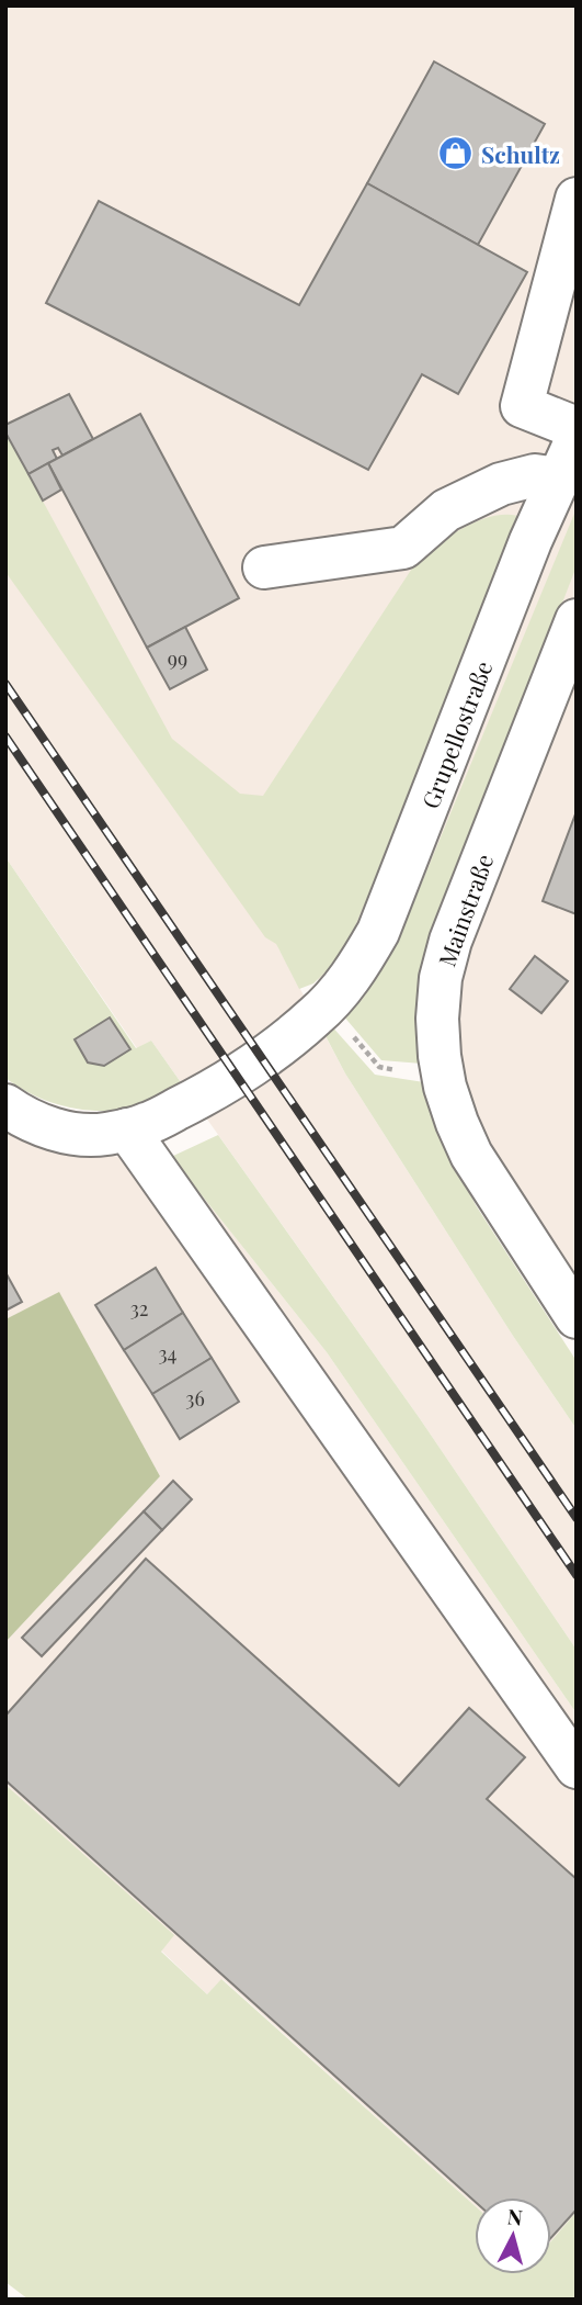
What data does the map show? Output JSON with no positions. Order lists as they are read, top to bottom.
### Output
{
  "streets": {
    "street": ["Grupellostraße", "Mainstraße"]
  },
  "places": {
    "shop": ["Schultz"]
  },
  "house_numbers": [
    "99",
    "32",
    "34",
    "36"
  ],
  "north": "top"
}
